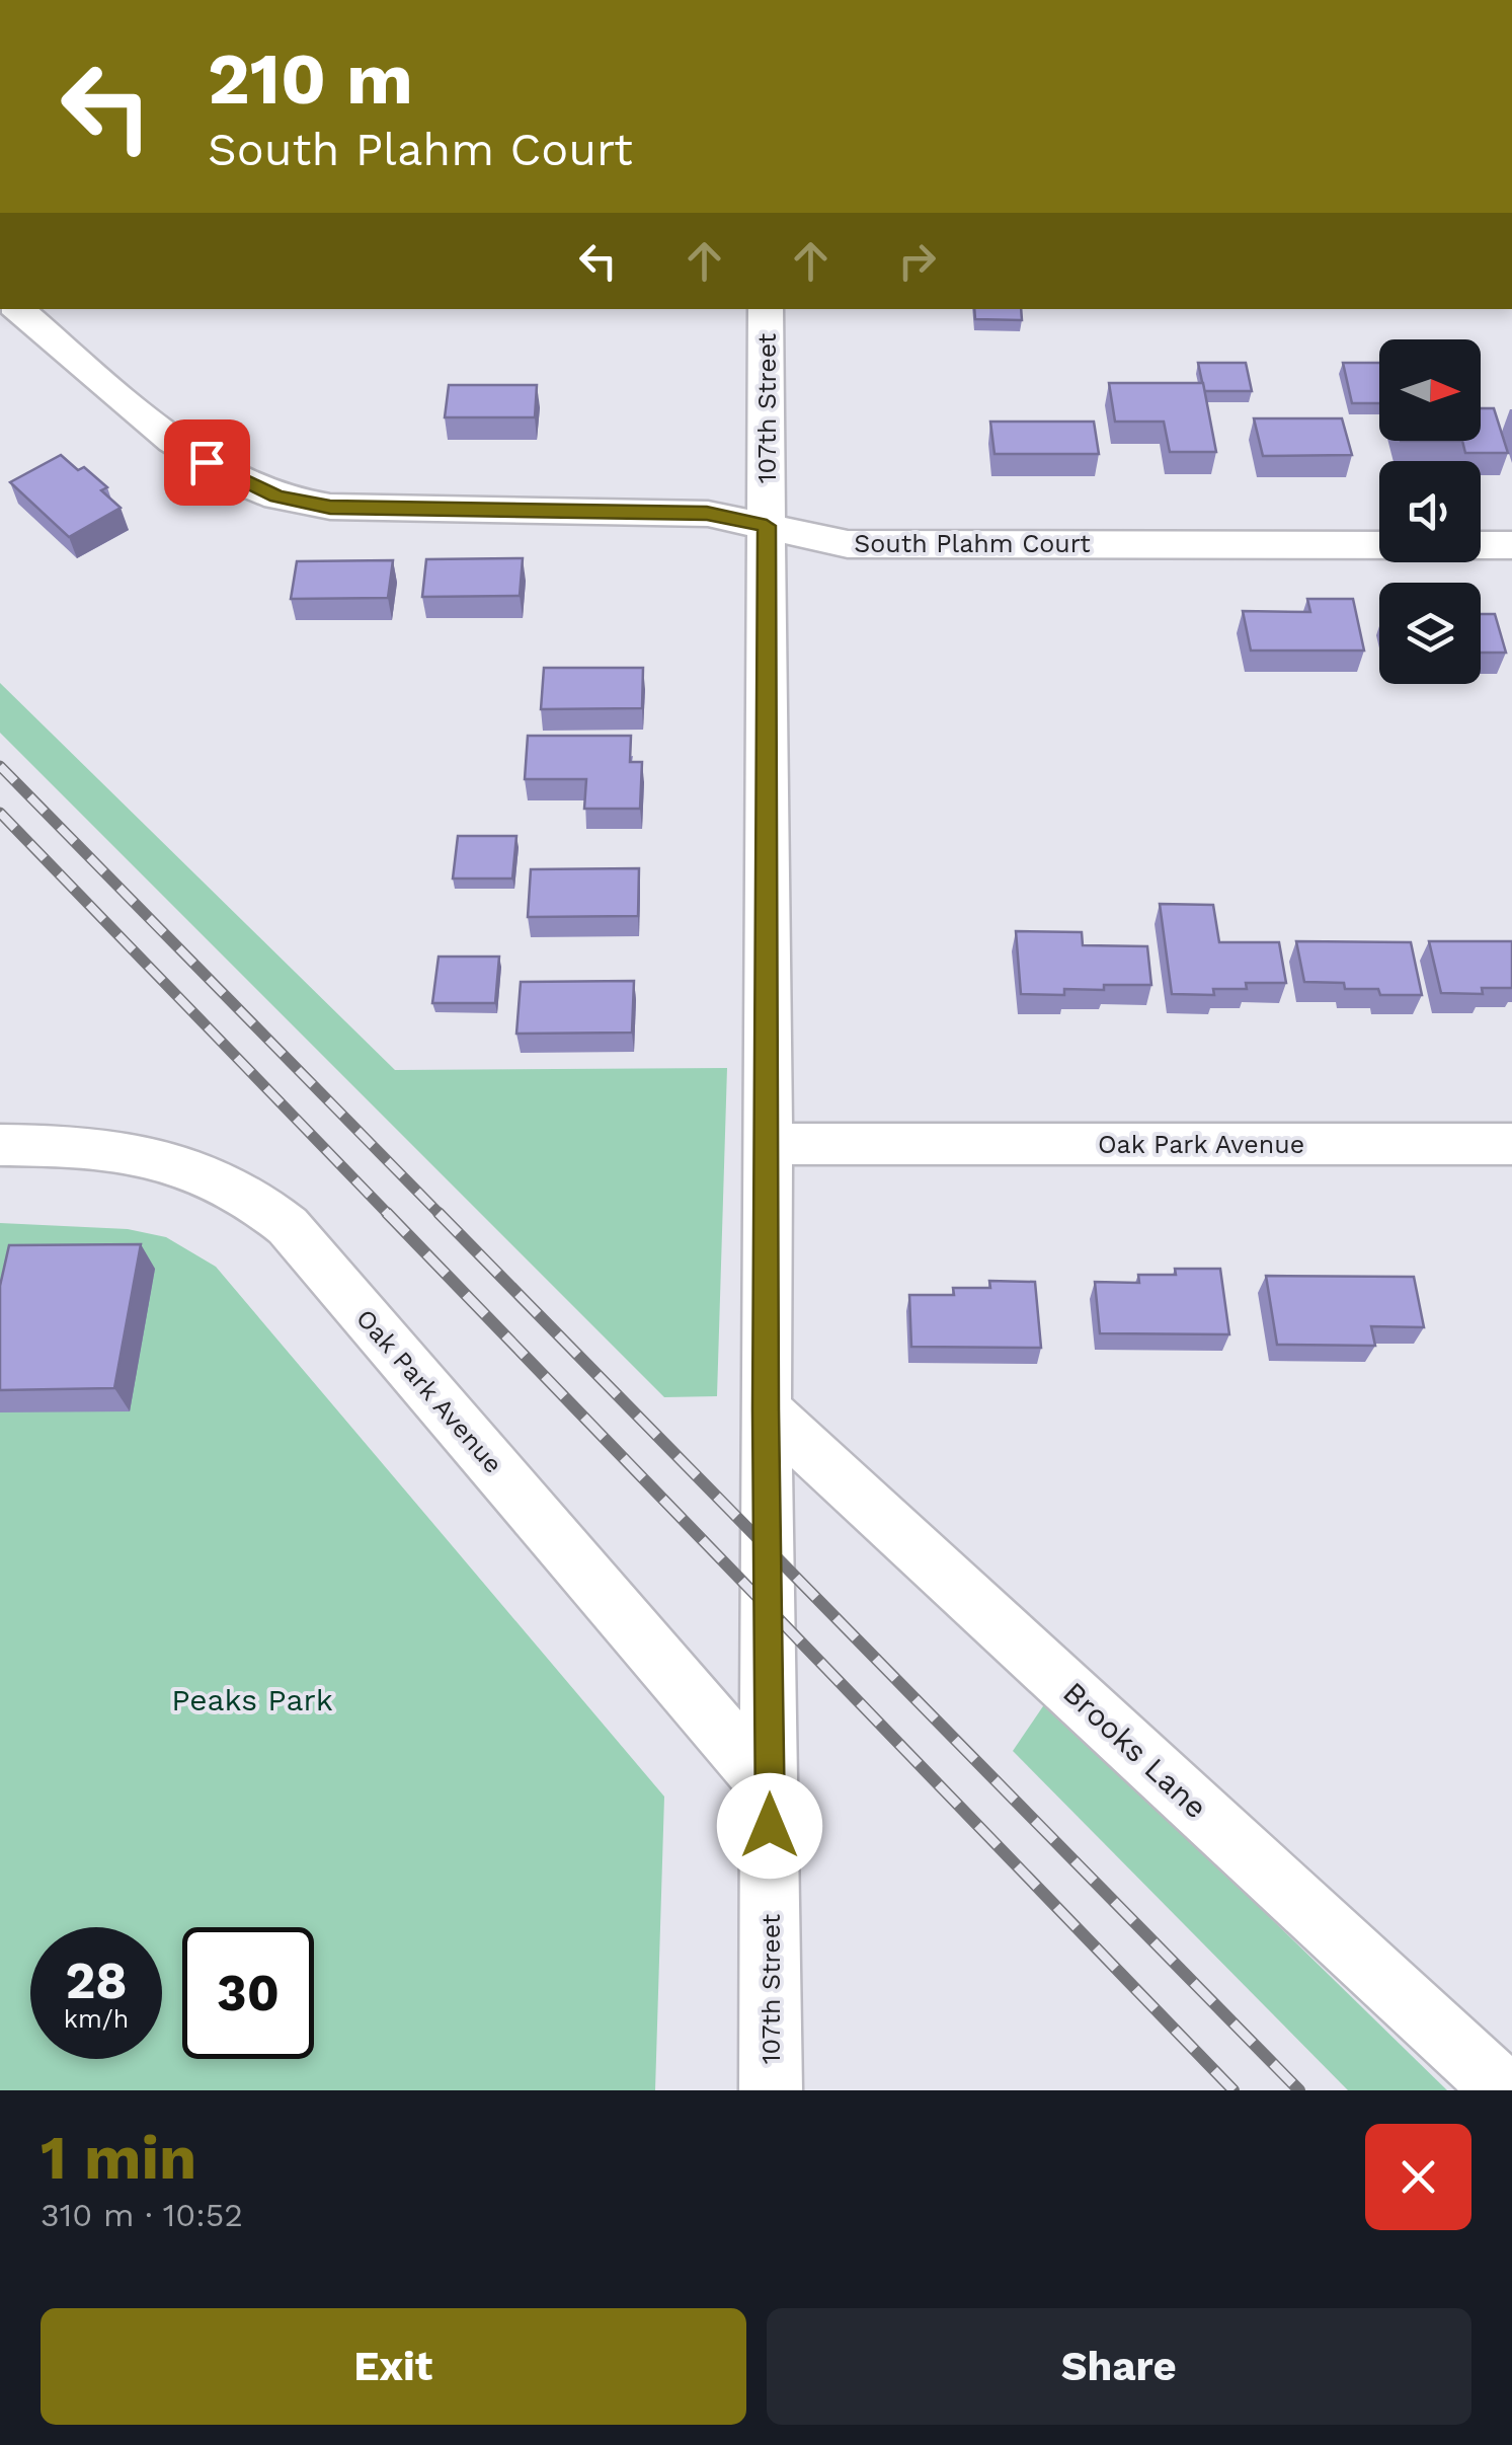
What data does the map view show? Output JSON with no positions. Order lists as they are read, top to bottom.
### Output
{
  "streets": {
    "street": [
      "107th Street",
      "South Plahm Court",
      "Oak Park Avenue",
      "Brooks Lane"
    ]
  },
  "crossings": [
    ["107th Street", "South Plahm Court"],
    ["107th Street", "Oak Park Avenue"],
    ["107th Street", "Brooks Lane"]
  ],
  "parks": ["Peaks Park"],
  "north": "right",
  "page": {
    "turn": ["210 m", "South Plahm Court"],
    "speed": "28 km/h",
    "limit": "30",
    "heading": ["1 min", "310 m · 10:52"],
    "buttons": ["Exit", "Share"]
  }
}
